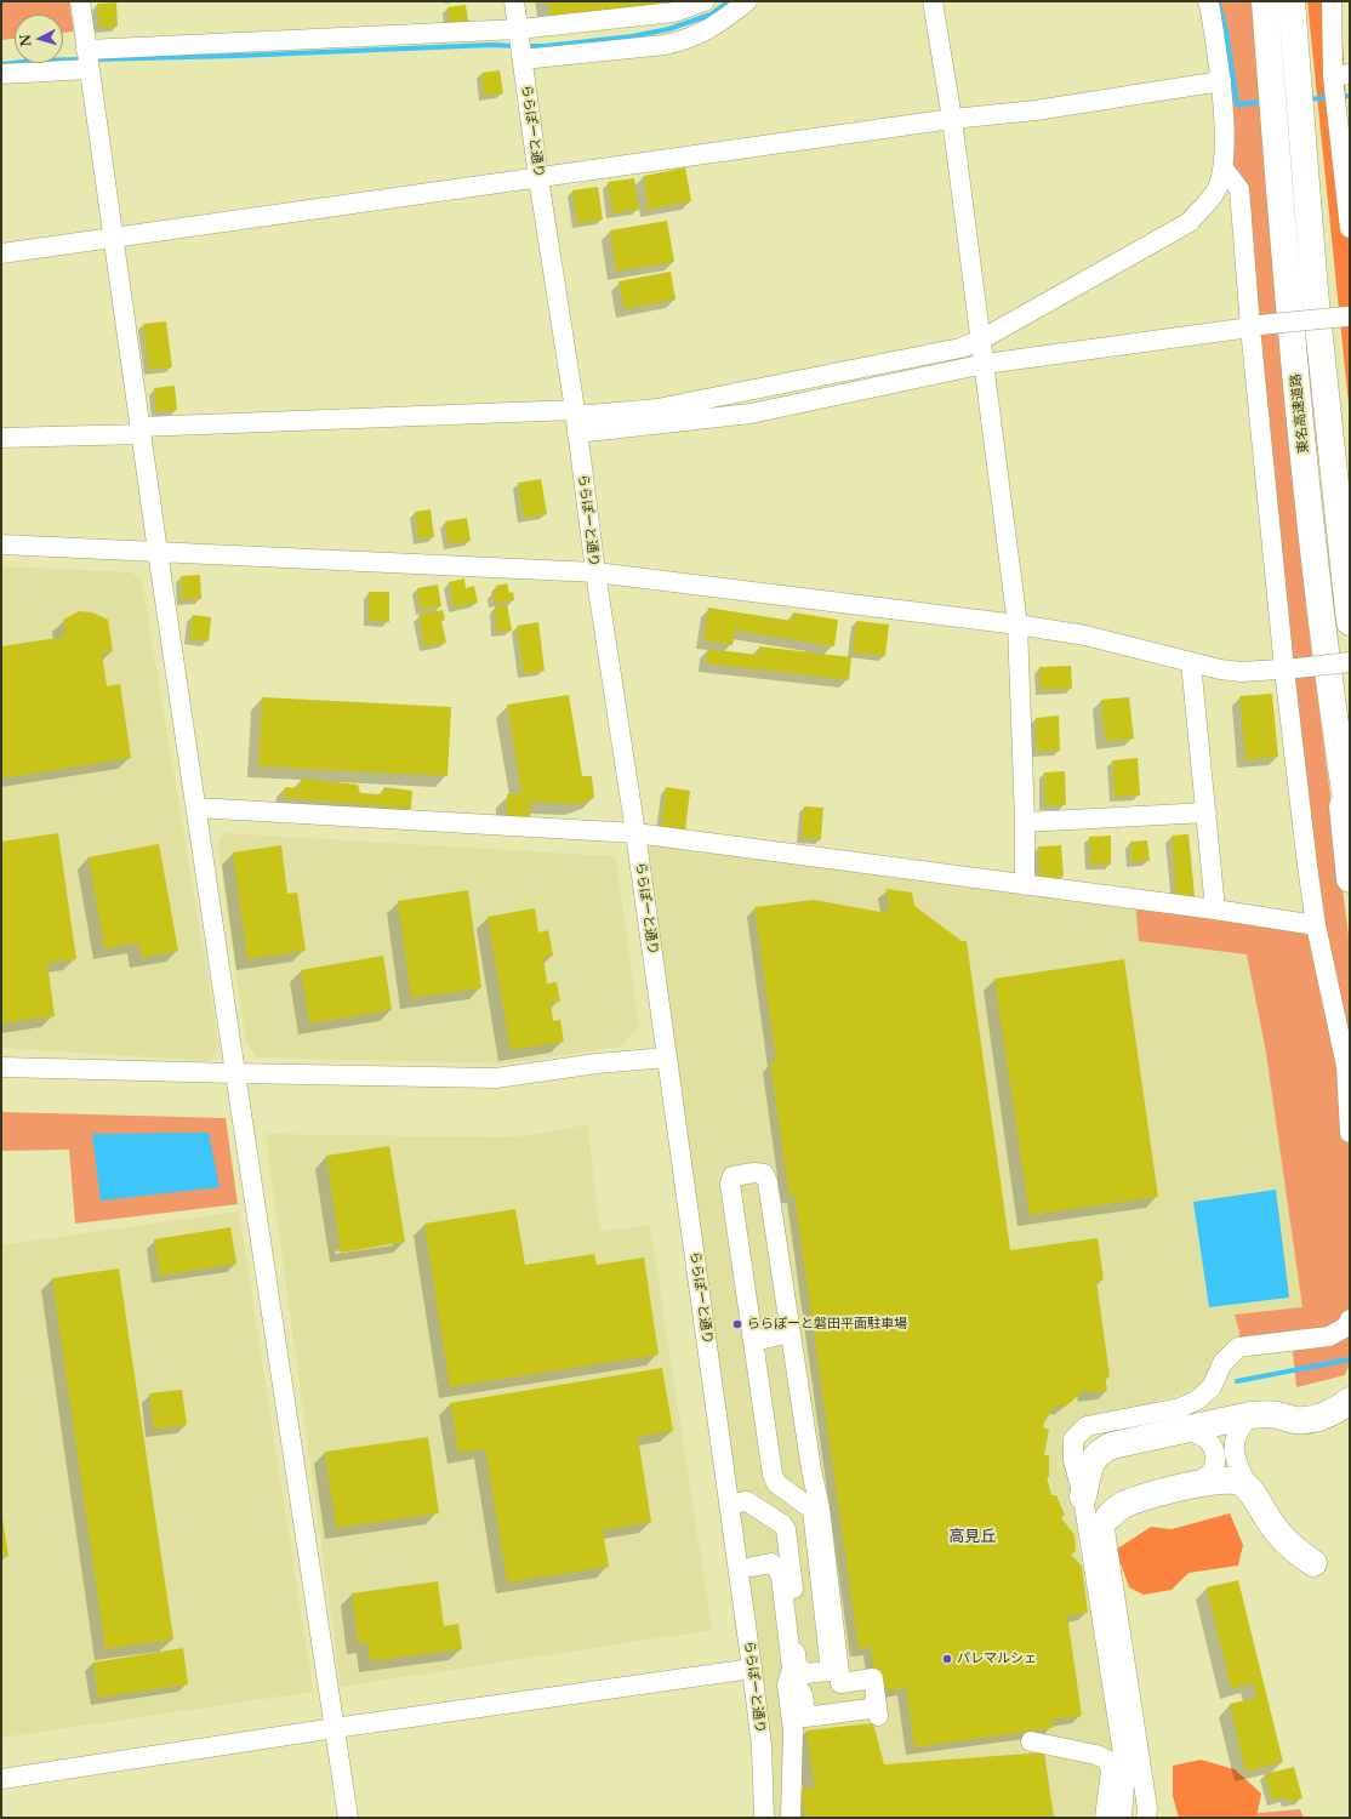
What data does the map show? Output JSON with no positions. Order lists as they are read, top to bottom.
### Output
{
  "streets": {
    "highway": ["東名高速道路"],
    "street": ["ららぽーと通り"]
  },
  "districts": ["高見丘"],
  "places": ["ららぽーと磐田平面駐車場", "パレマルシェ"],
  "north": "left"
}
